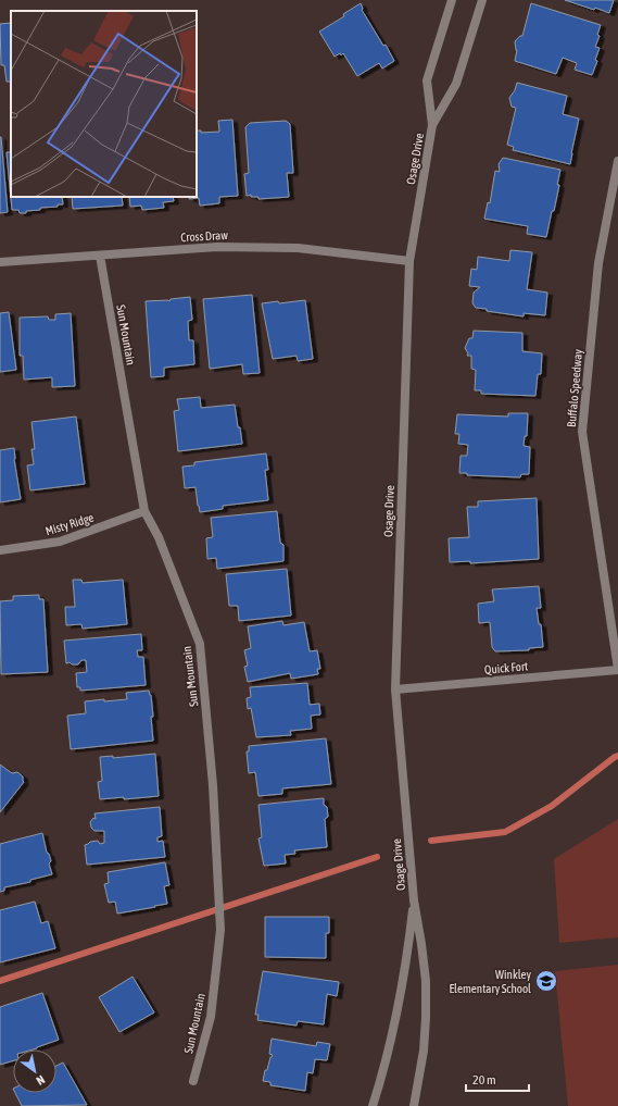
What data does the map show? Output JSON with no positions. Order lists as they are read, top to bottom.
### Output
{
  "streets": {
    "street": [
      "Osage Drive",
      "Cross Draw",
      "Sun Mountain",
      "Buffalo Speedway",
      "Misty Ridge",
      "Quick Fort"
    ]
  },
  "crossings": [
    ["Osage Drive", "Cross Draw"],
    ["Osage Drive", "Quick Fort"],
    ["Cross Draw", "Sun Mountain"],
    ["Sun Mountain", "Misty Ridge"],
    ["Buffalo Speedway", "Quick Fort"]
  ],
  "places": {
    "school or university": ["Winkley Elementary School"]
  },
  "scale_bar": "20 m",
  "north": "bottom right"
}
